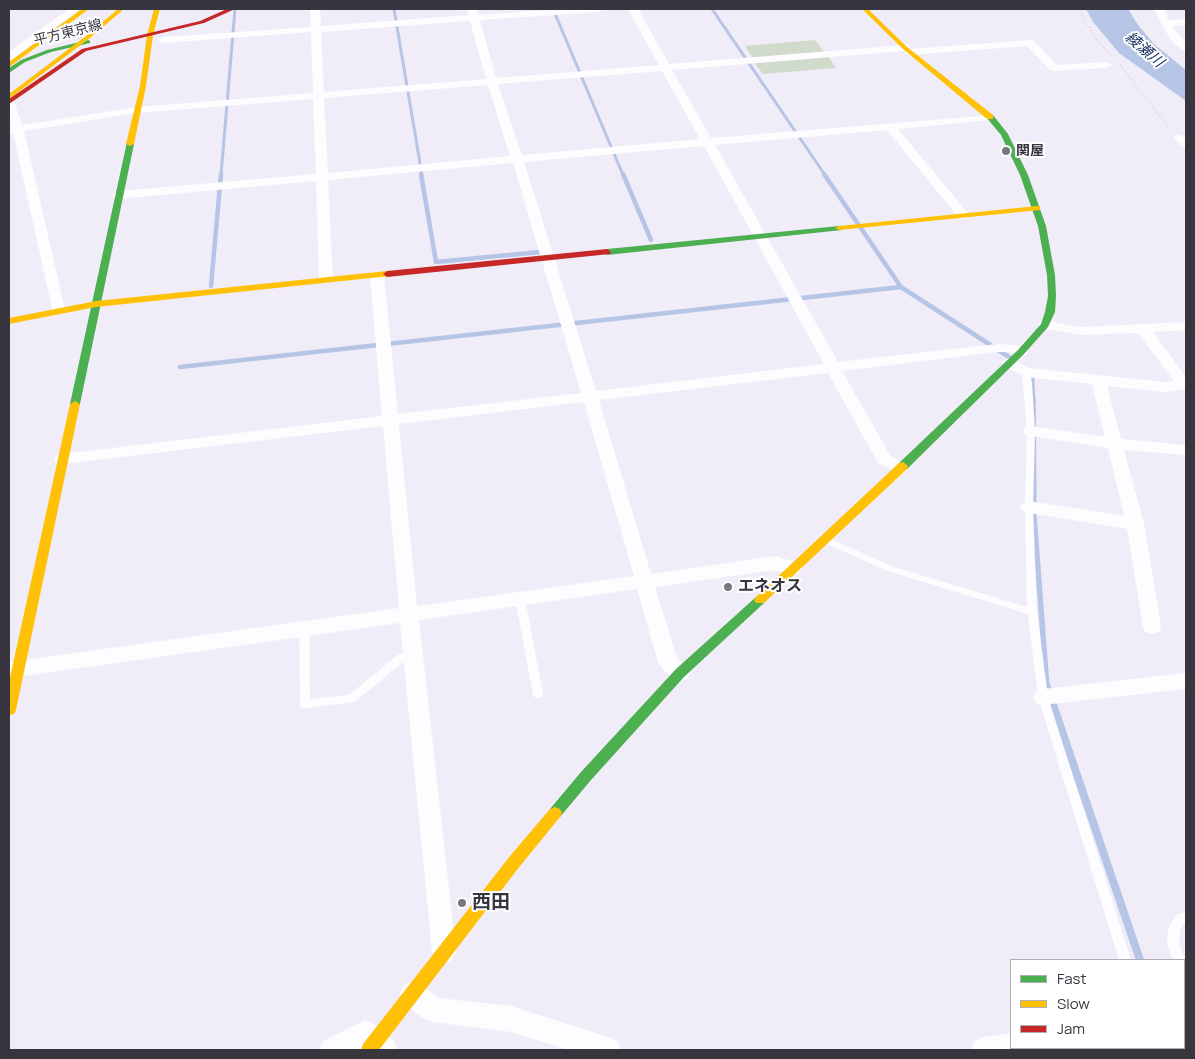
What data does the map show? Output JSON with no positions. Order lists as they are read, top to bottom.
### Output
{
  "streets": {
    "main road": ["平方東京線"]
  },
  "water": ["綾瀬川"],
  "places": ["関屋", "エネオス", "西田"],
  "legend": ["Fast", "Slow", "Jam"]
}
